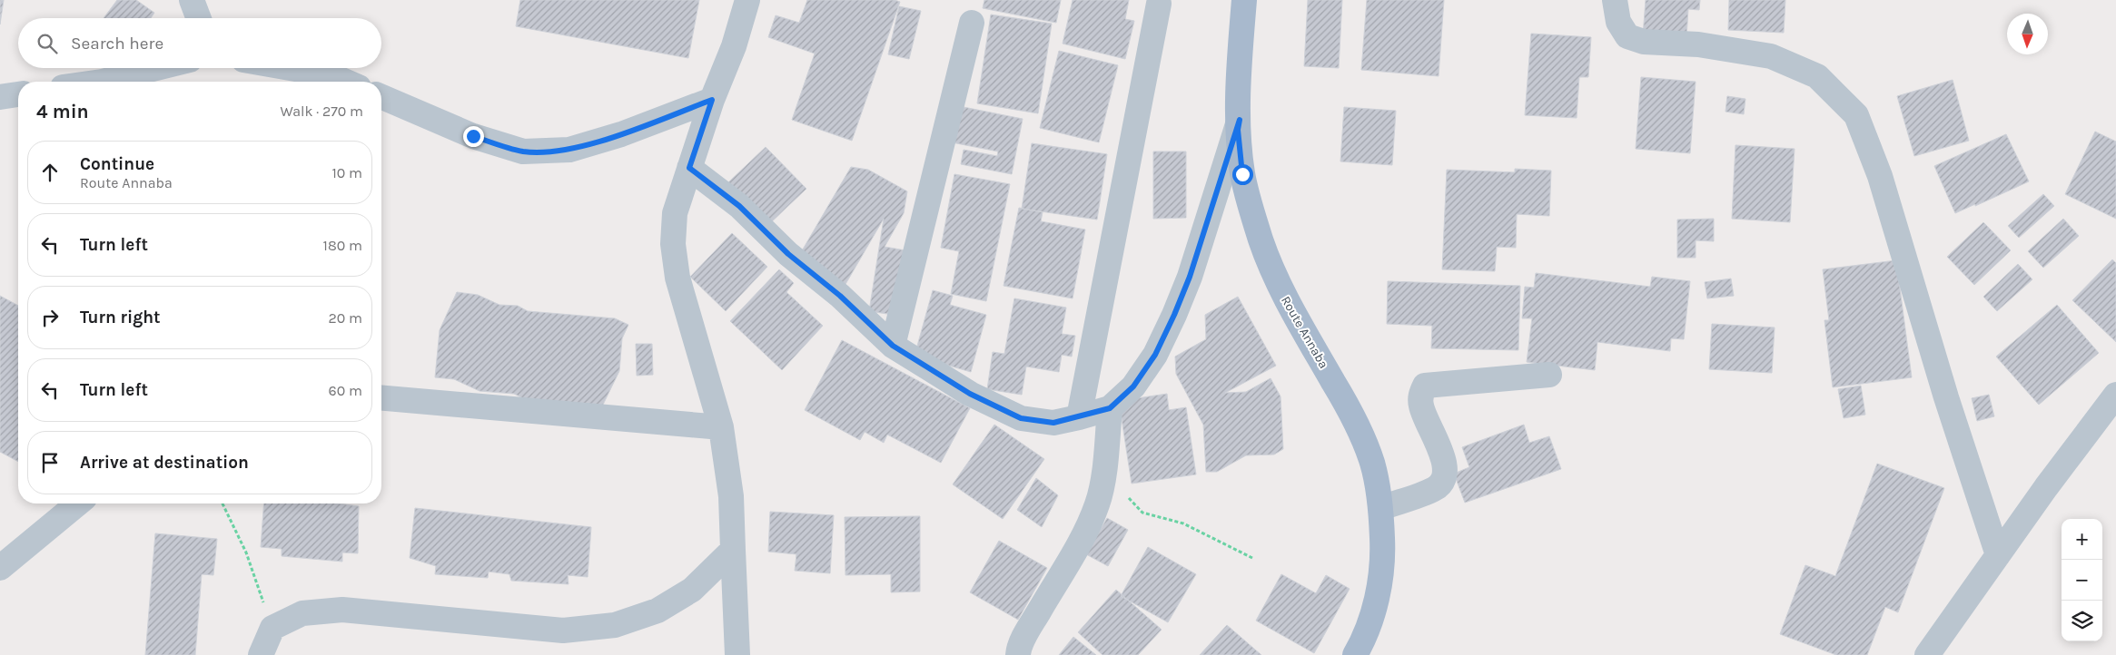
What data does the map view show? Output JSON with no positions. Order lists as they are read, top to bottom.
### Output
{
  "streets": {
    "main road": ["Route Annaba"]
  },
  "north": "bottom",
  "page": {
    "search": "Search here",
    "heading": ["4 min", "Walk · 270 m"],
    "list": [
      ["Continue", "Route Annaba", "10 m"],
      ["Turn left", "180 m"],
      ["Turn right", "20 m"],
      ["Turn left", "60 m"],
      "Arrive at destination"
    ],
    "map_buttons": ["+", "−"]
  }
}
